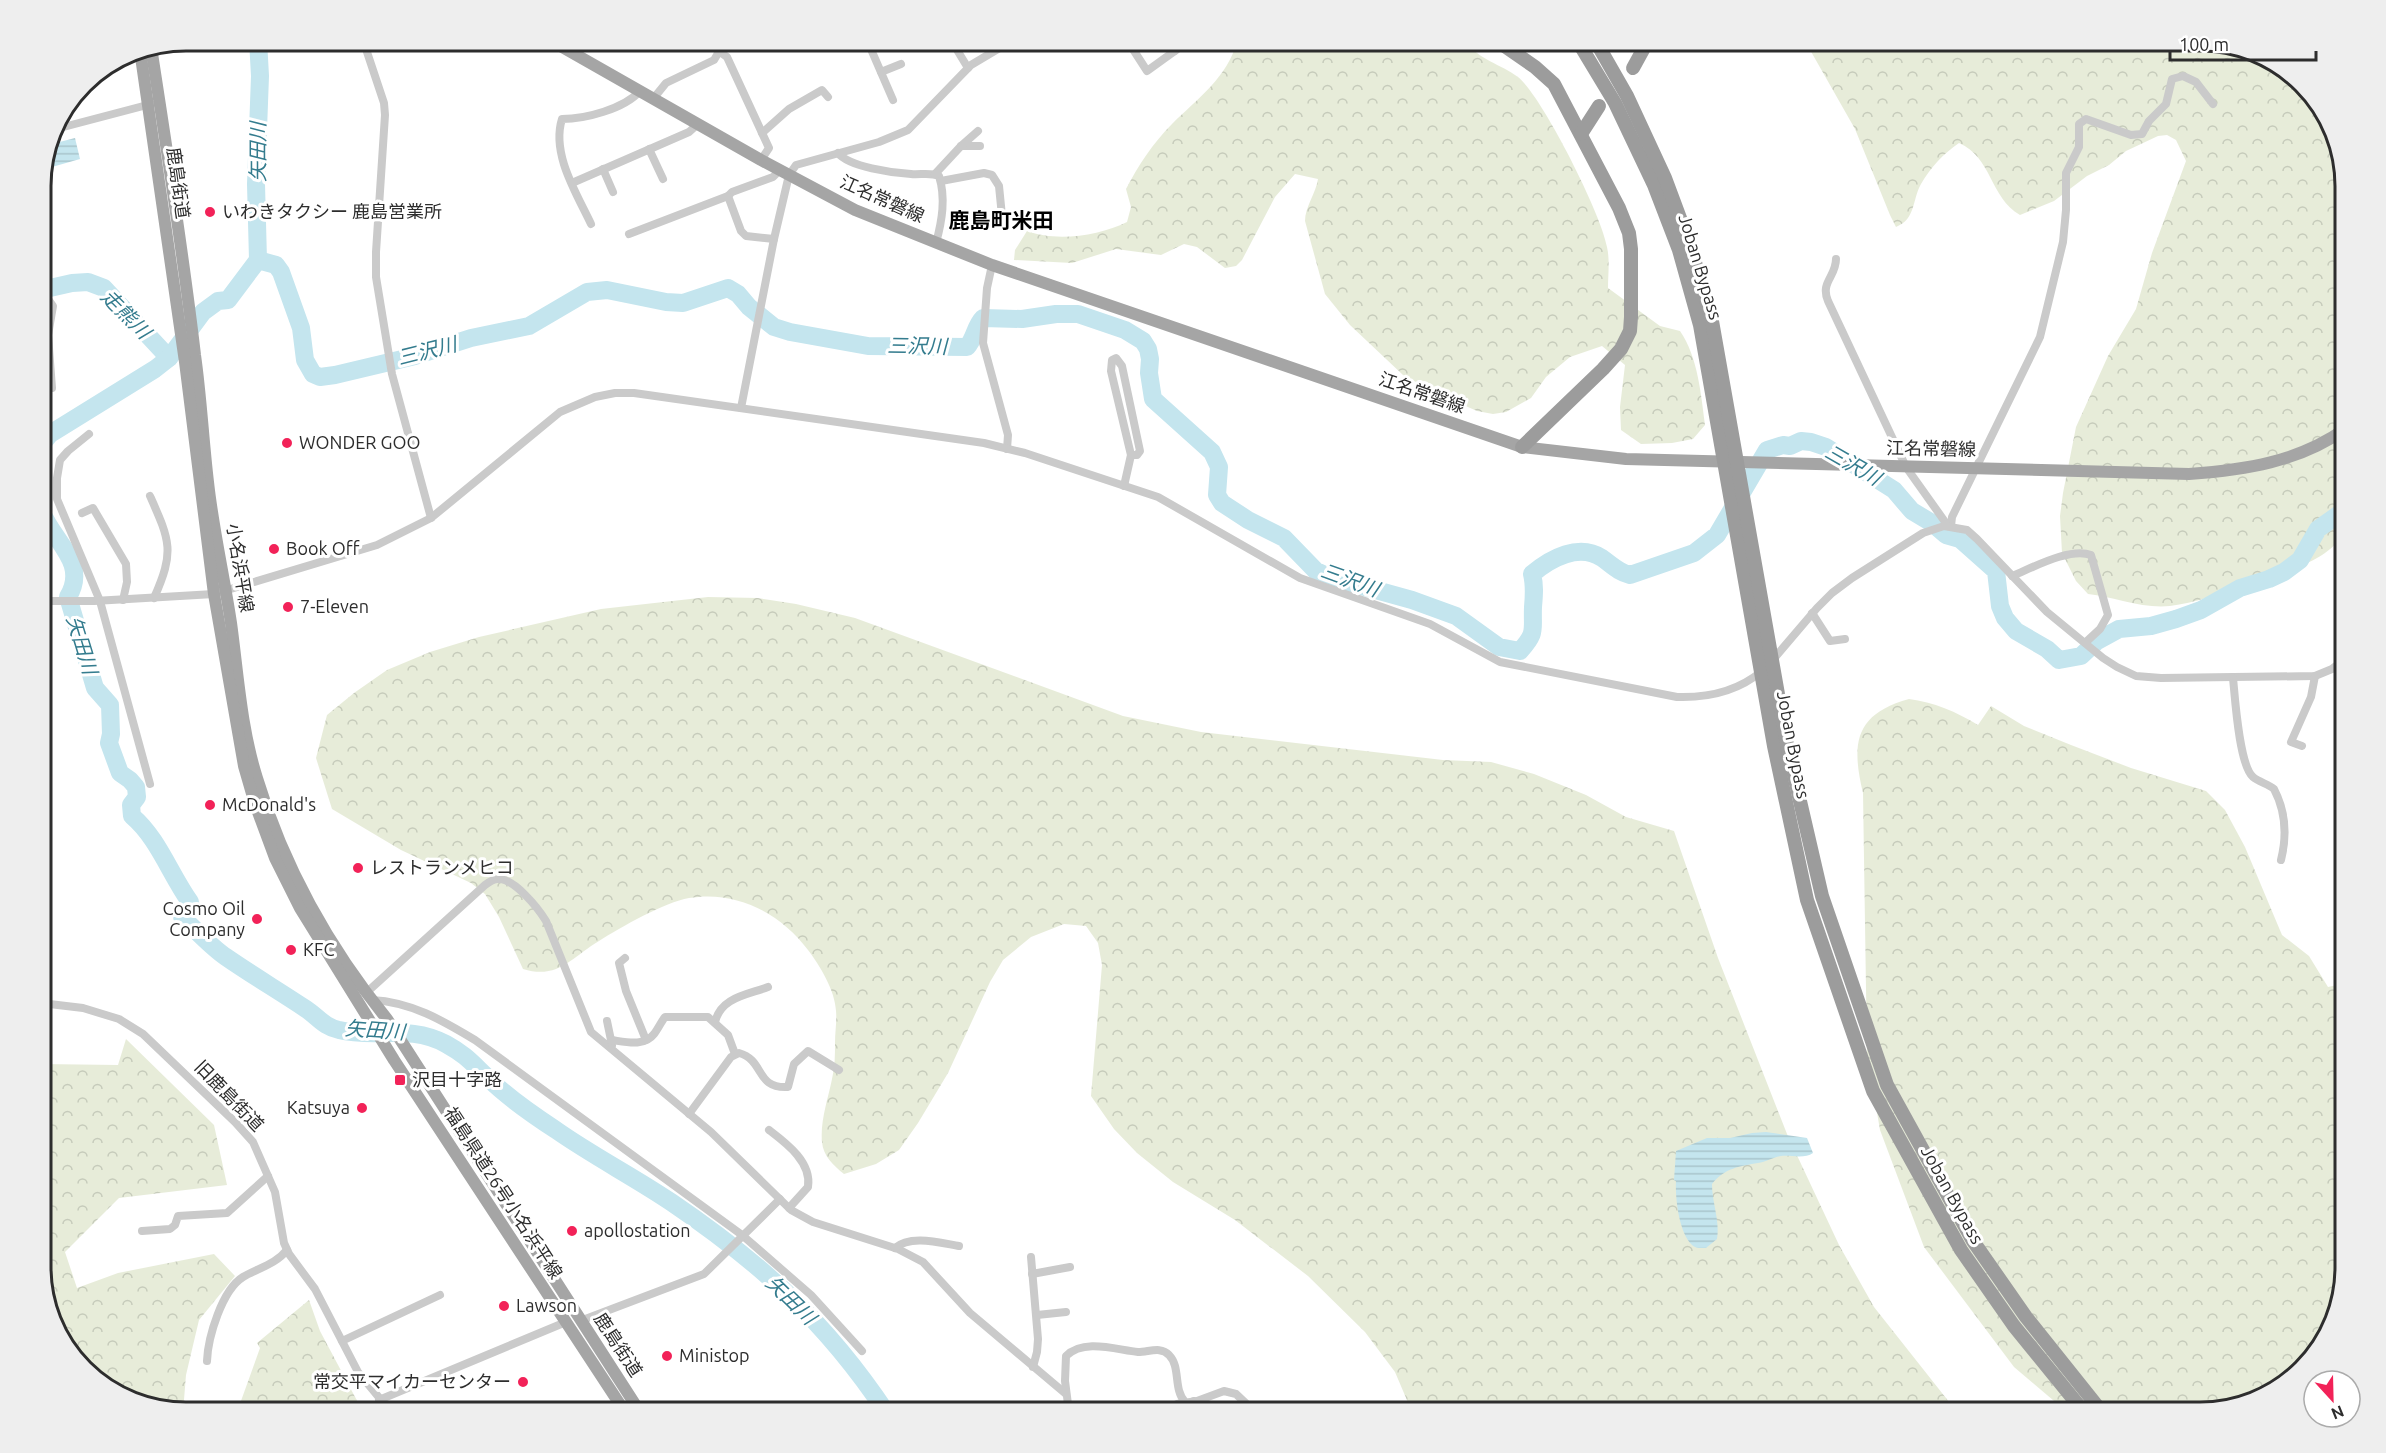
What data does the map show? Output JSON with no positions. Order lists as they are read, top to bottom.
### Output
{
  "streets": {
    "highway": ["Joban Bypass"],
    "main road": [
      "鹿島街道",
      "江名常磐線",
      "小名浜平線",
      "福島県道26号小名浜平線"
    ],
    "street": ["旧鹿島街道"]
  },
  "crossings": [
    ["鹿島街道", "小名浜平線"],
    ["小名浜平線", "福島県道26号小名浜平線"]
  ],
  "districts": ["鹿島町米田"],
  "water": ["矢田川", "走熊川", "三沢川"],
  "places": {
    "other": [
      "いわきタクシー 鹿島営業所",
      "WONDER GOO",
      "Book Off",
      "7-Eleven",
      "McDonald's",
      "レストランメヒコ",
      "Cosmo Oil Company",
      "KFC",
      "Katsuya",
      "apollostation",
      "Lawson",
      "Ministop",
      "常交平マイカーセンター"
    ],
    "transit": ["沢目十字路"]
  },
  "scale_bar": "100 m",
  "north": "bottom"
}
